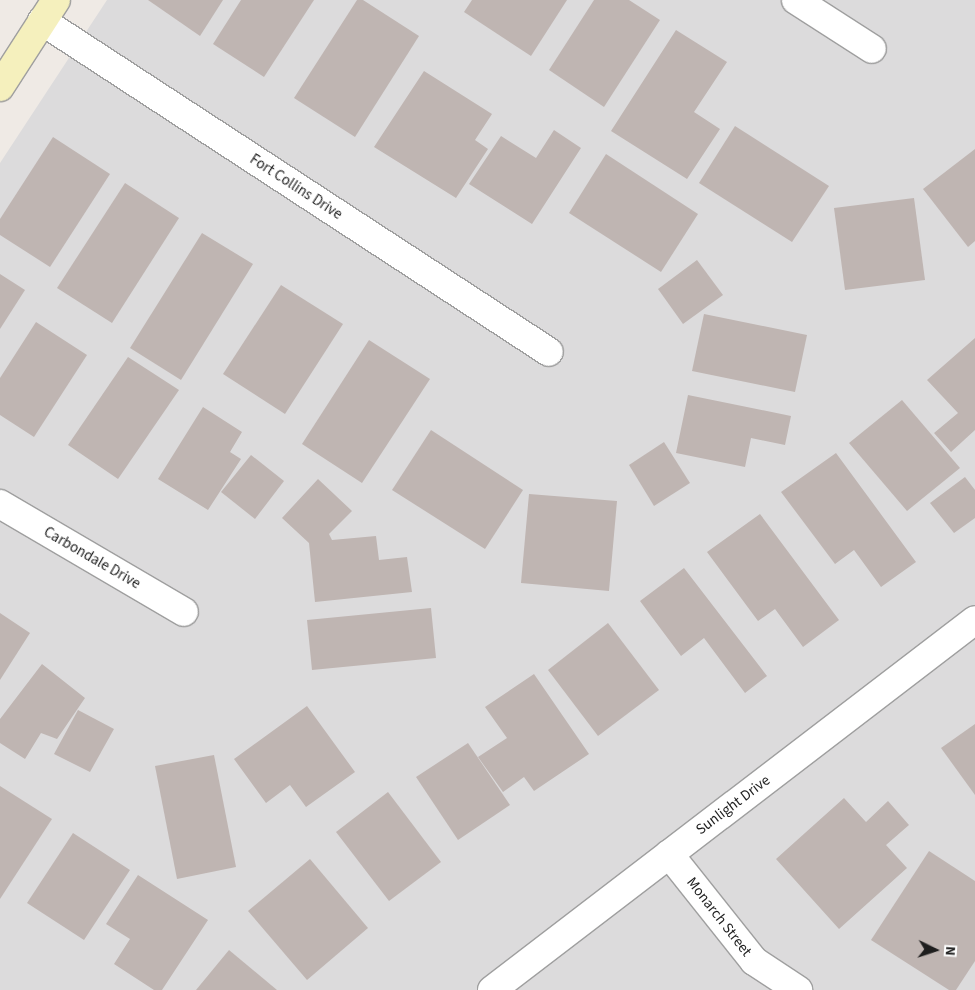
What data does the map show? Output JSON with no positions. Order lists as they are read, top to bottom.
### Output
{
  "streets": {
    "street": [
      "Fort Collins Drive",
      "Carbondale Drive",
      "Sunlight Drive",
      "Monarch Street"
    ]
  },
  "crossings": [
    ["Sunlight Drive", "Monarch Street"]
  ],
  "north": "right"
}
